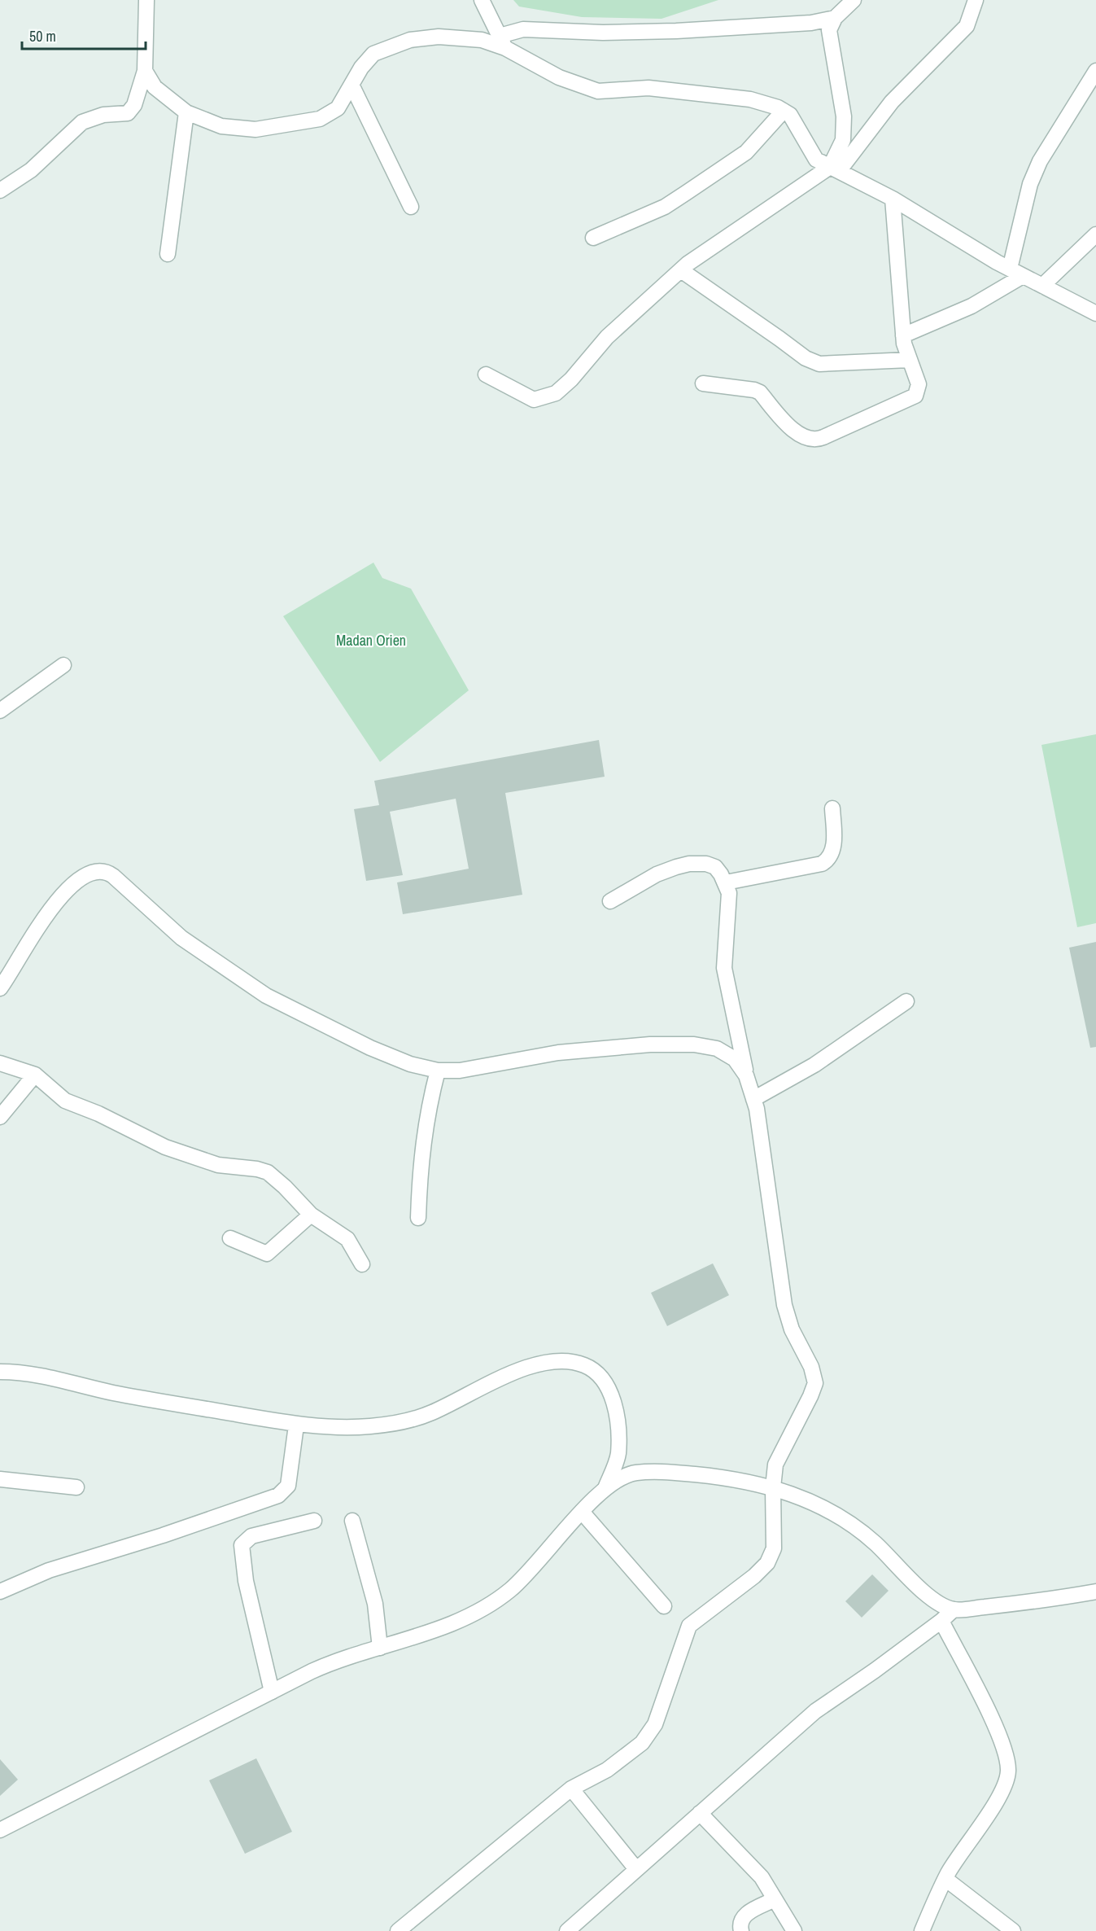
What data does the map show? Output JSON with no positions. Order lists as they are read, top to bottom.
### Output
{
  "parks": ["Madan Orien"],
  "scale_bar": "50 m"
}
